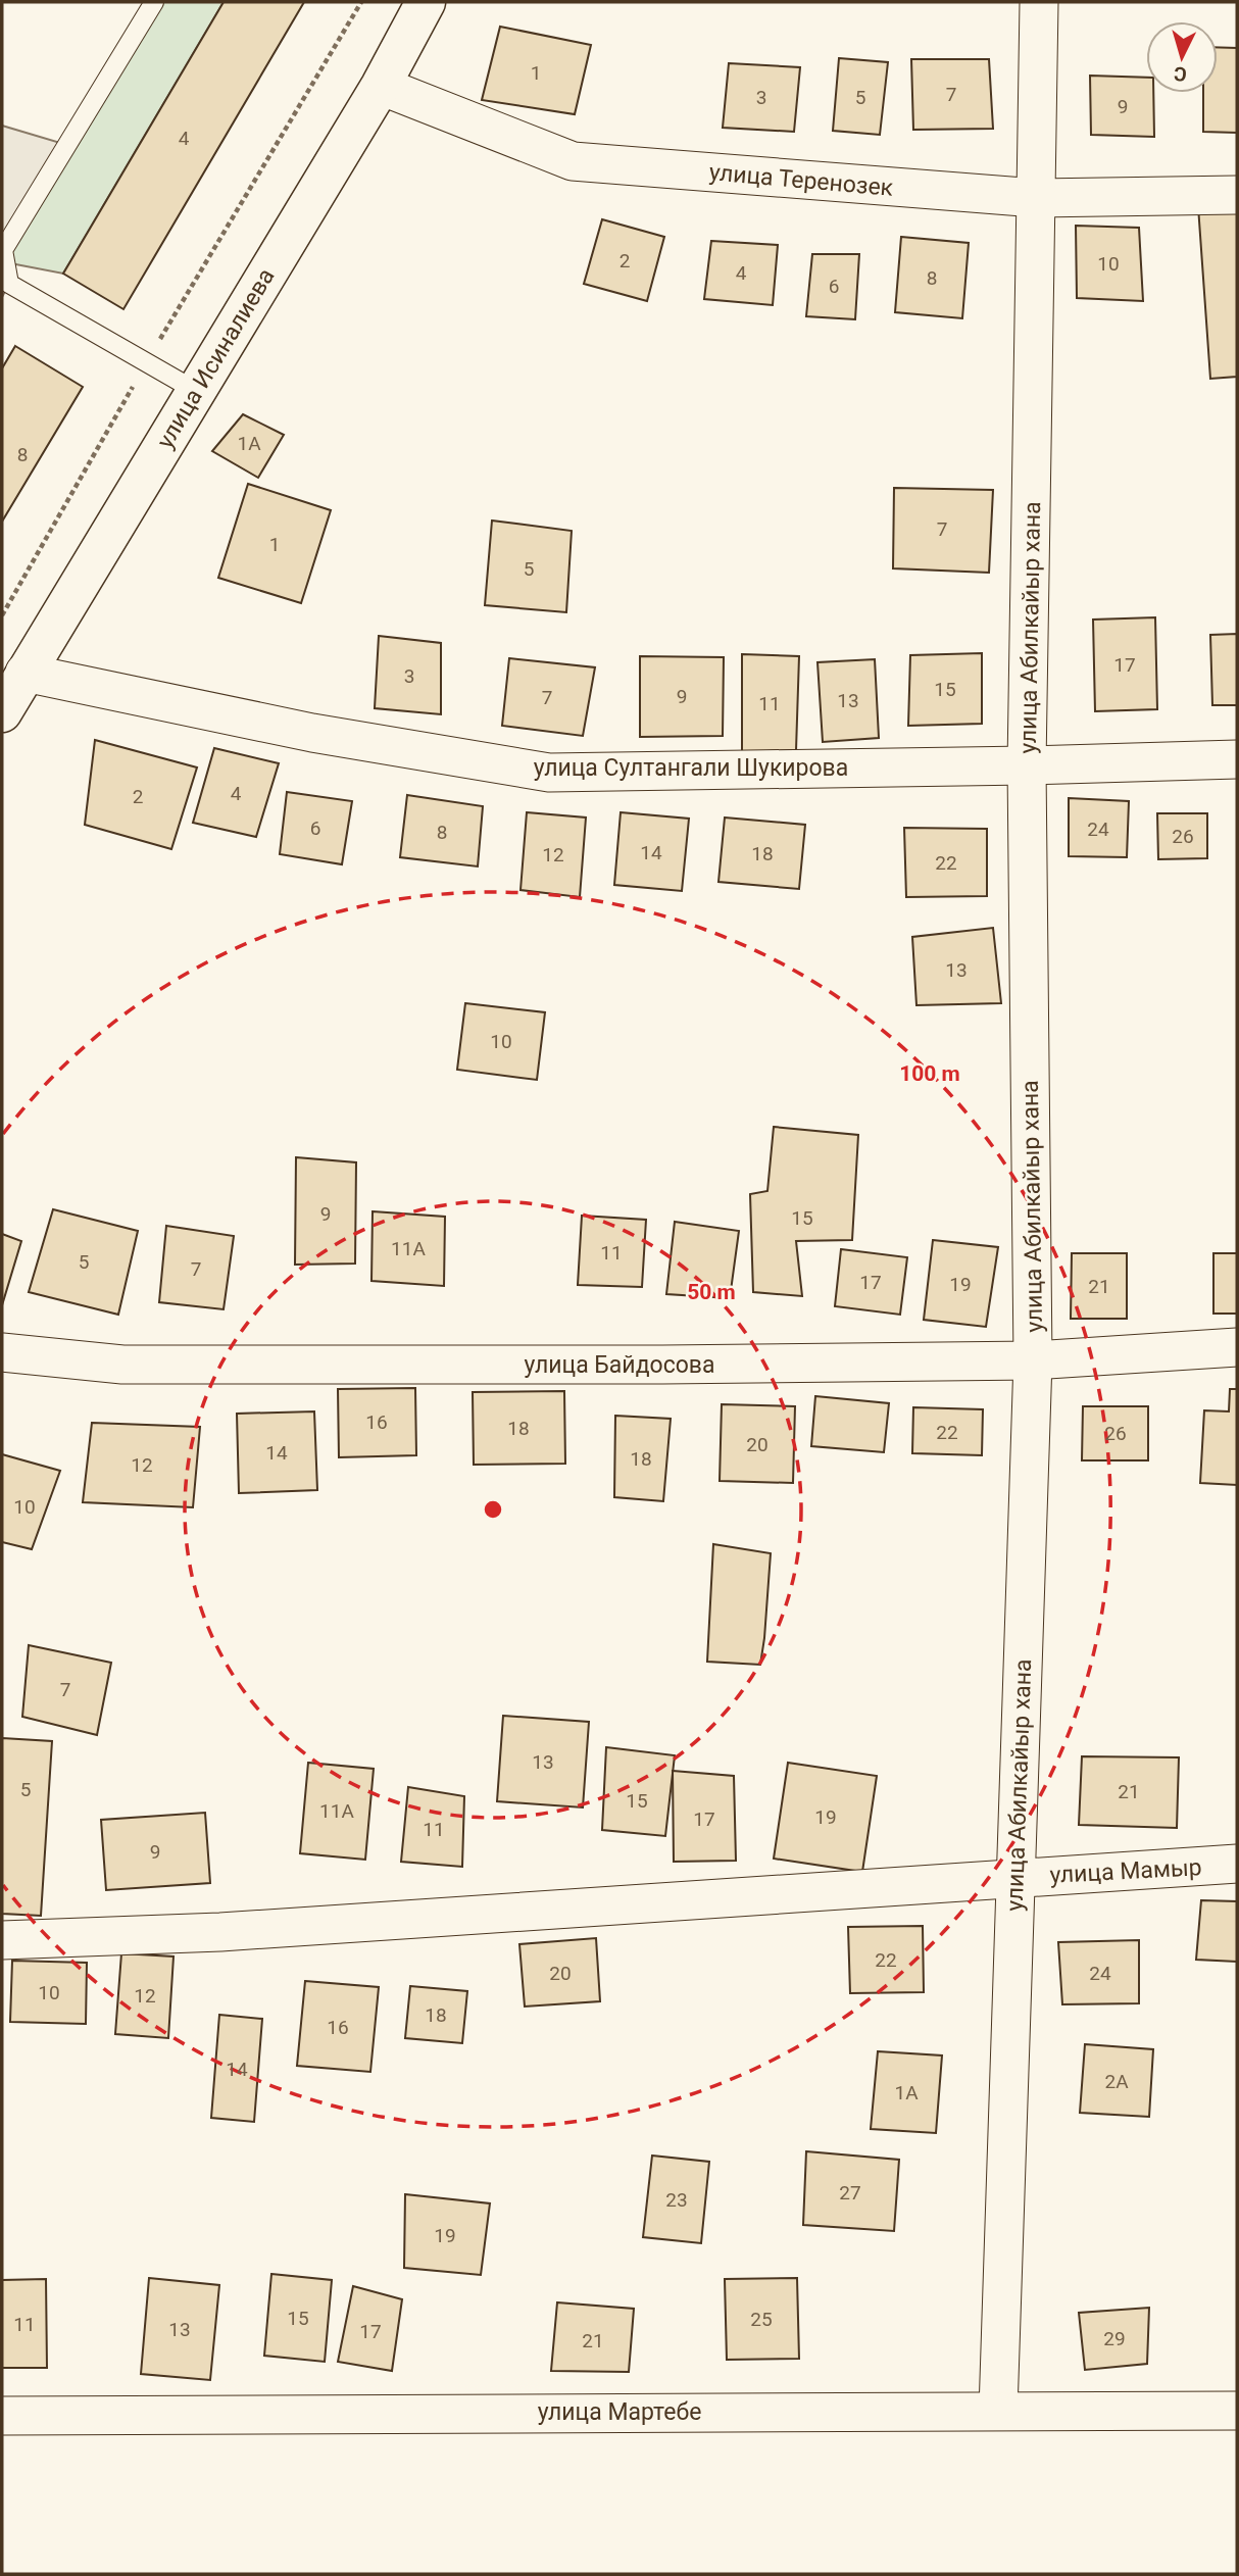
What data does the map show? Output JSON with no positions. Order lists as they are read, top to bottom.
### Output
{
  "streets": {
    "street": [
      "улица Теренозек",
      "улица Исиналиева",
      "улица Абилкайыр хана",
      "улица Султангали Шукирова",
      "улица Байдосова",
      "улица Мамыр",
      "улица Мартебе"
    ]
  },
  "crossings": [
    ["улица Теренозек", "улица Исиналиева"],
    ["улица Теренозек", "улица Абилкайыр хана"],
    ["улица Исиналиева", "улица Султангали Шукирова"],
    ["улица Абилкайыр хана", "улица Султангали Шукирова"],
    ["улица Абилкайыр хана", "улица Байдосова"],
    ["улица Абилкайыр хана", "улица Мамыр"],
    ["улица Абилкайыр хана", "улица Мартебе"]
  ],
  "house_numbers": [
    "1",
    "7",
    "3",
    "5",
    "9",
    "4",
    "2",
    "10",
    "4",
    "8",
    "6",
    "1А",
    "8",
    "7",
    "1",
    "5",
    "17",
    "3",
    "15",
    "9",
    "7",
    "13",
    "11",
    "4",
    "2",
    "6",
    "24",
    "8",
    "26",
    "14",
    "18",
    "12",
    "22",
    "13",
    "10",
    "9",
    "15",
    "11А",
    "11",
    "5",
    "7",
    "17",
    "19",
    "21",
    "16",
    "18",
    "22",
    "26",
    "20",
    "14",
    "18",
    "12",
    "10",
    "7",
    "13",
    "5",
    "21",
    "15",
    "11А",
    "19",
    "17",
    "11",
    "9",
    "22",
    "20",
    "24",
    "10",
    "12",
    "18",
    "16",
    "14",
    "2А",
    "1А",
    "27",
    "23",
    "19",
    "15",
    "25",
    "11",
    "13",
    "17",
    "29",
    "21"
  ],
  "north": "bottom",
  "rings": ["100 m", "50 m"]
}
